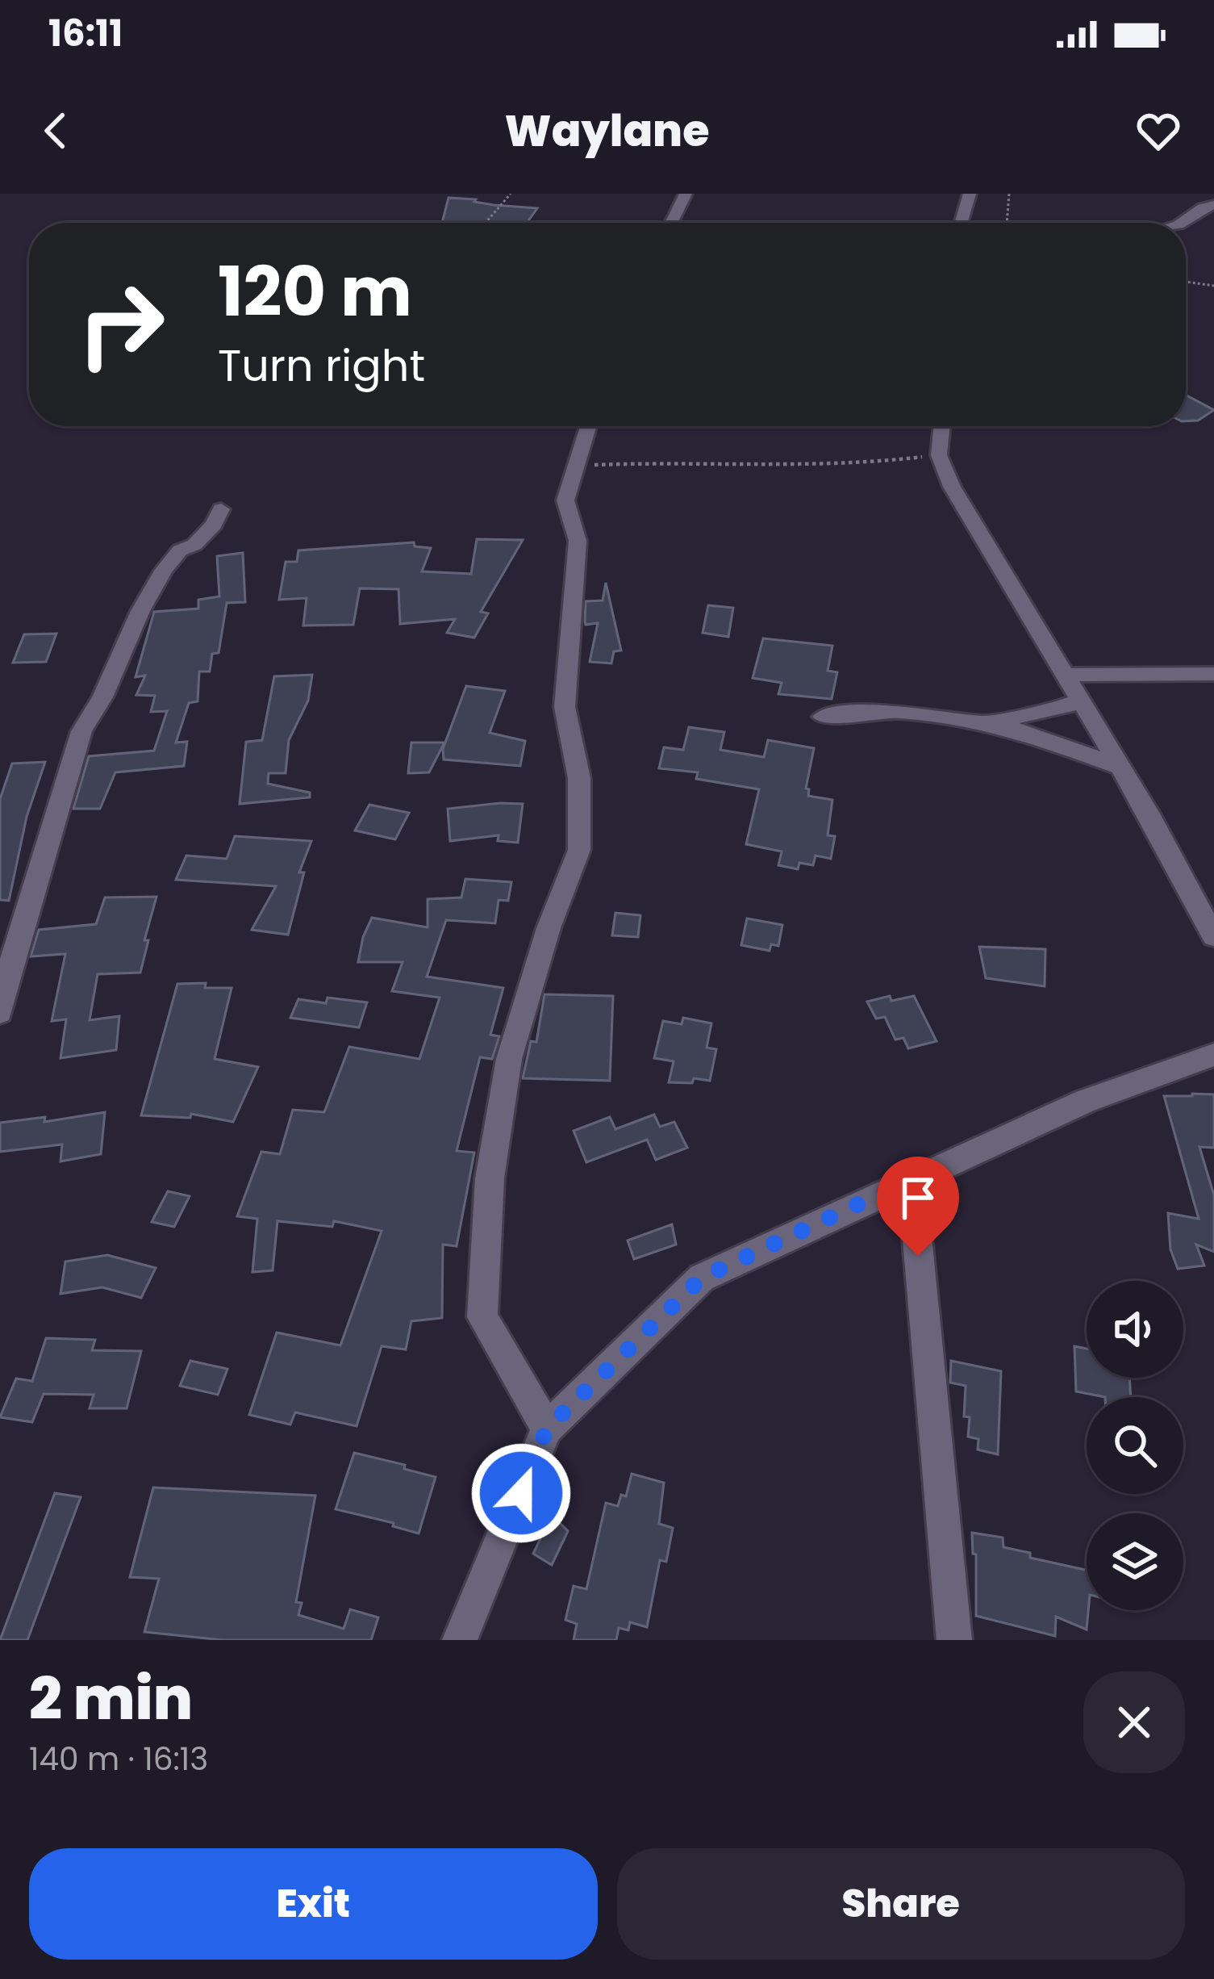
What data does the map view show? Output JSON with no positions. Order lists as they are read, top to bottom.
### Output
{
  "page": {
    "status": "16:11",
    "header": "Waylane",
    "turn": ["120 m", "Turn right"],
    "heading": ["2 min", "140 m · 16:13"],
    "buttons": ["Exit", "Share"]
  }
}
